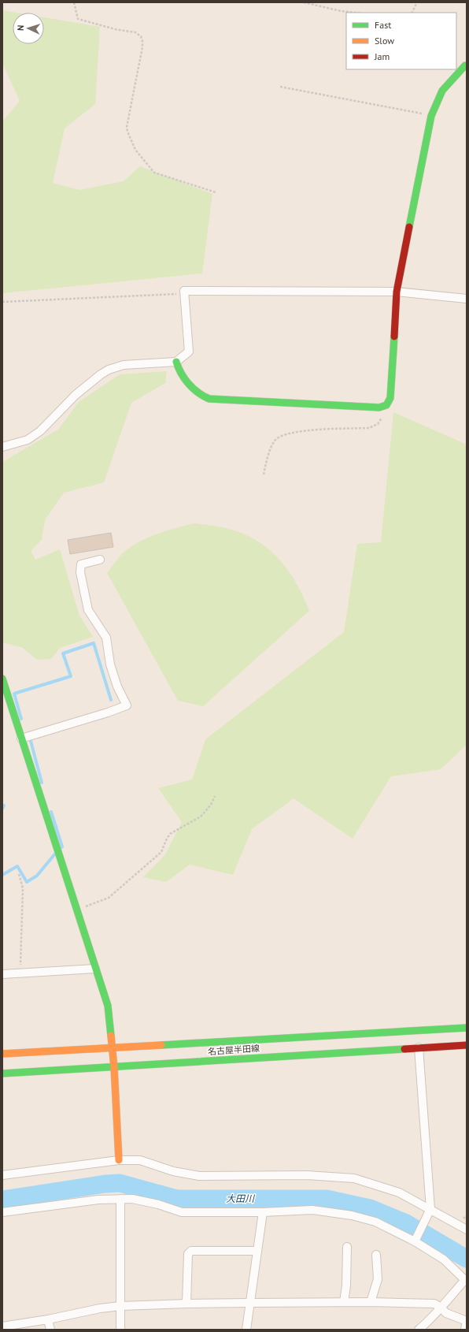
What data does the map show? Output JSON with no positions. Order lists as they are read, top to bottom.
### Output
{
  "streets": {
    "street": ["名古屋半田線"]
  },
  "water": ["大田川"],
  "legend": ["Fast", "Slow", "Jam"],
  "north": "left"
}
